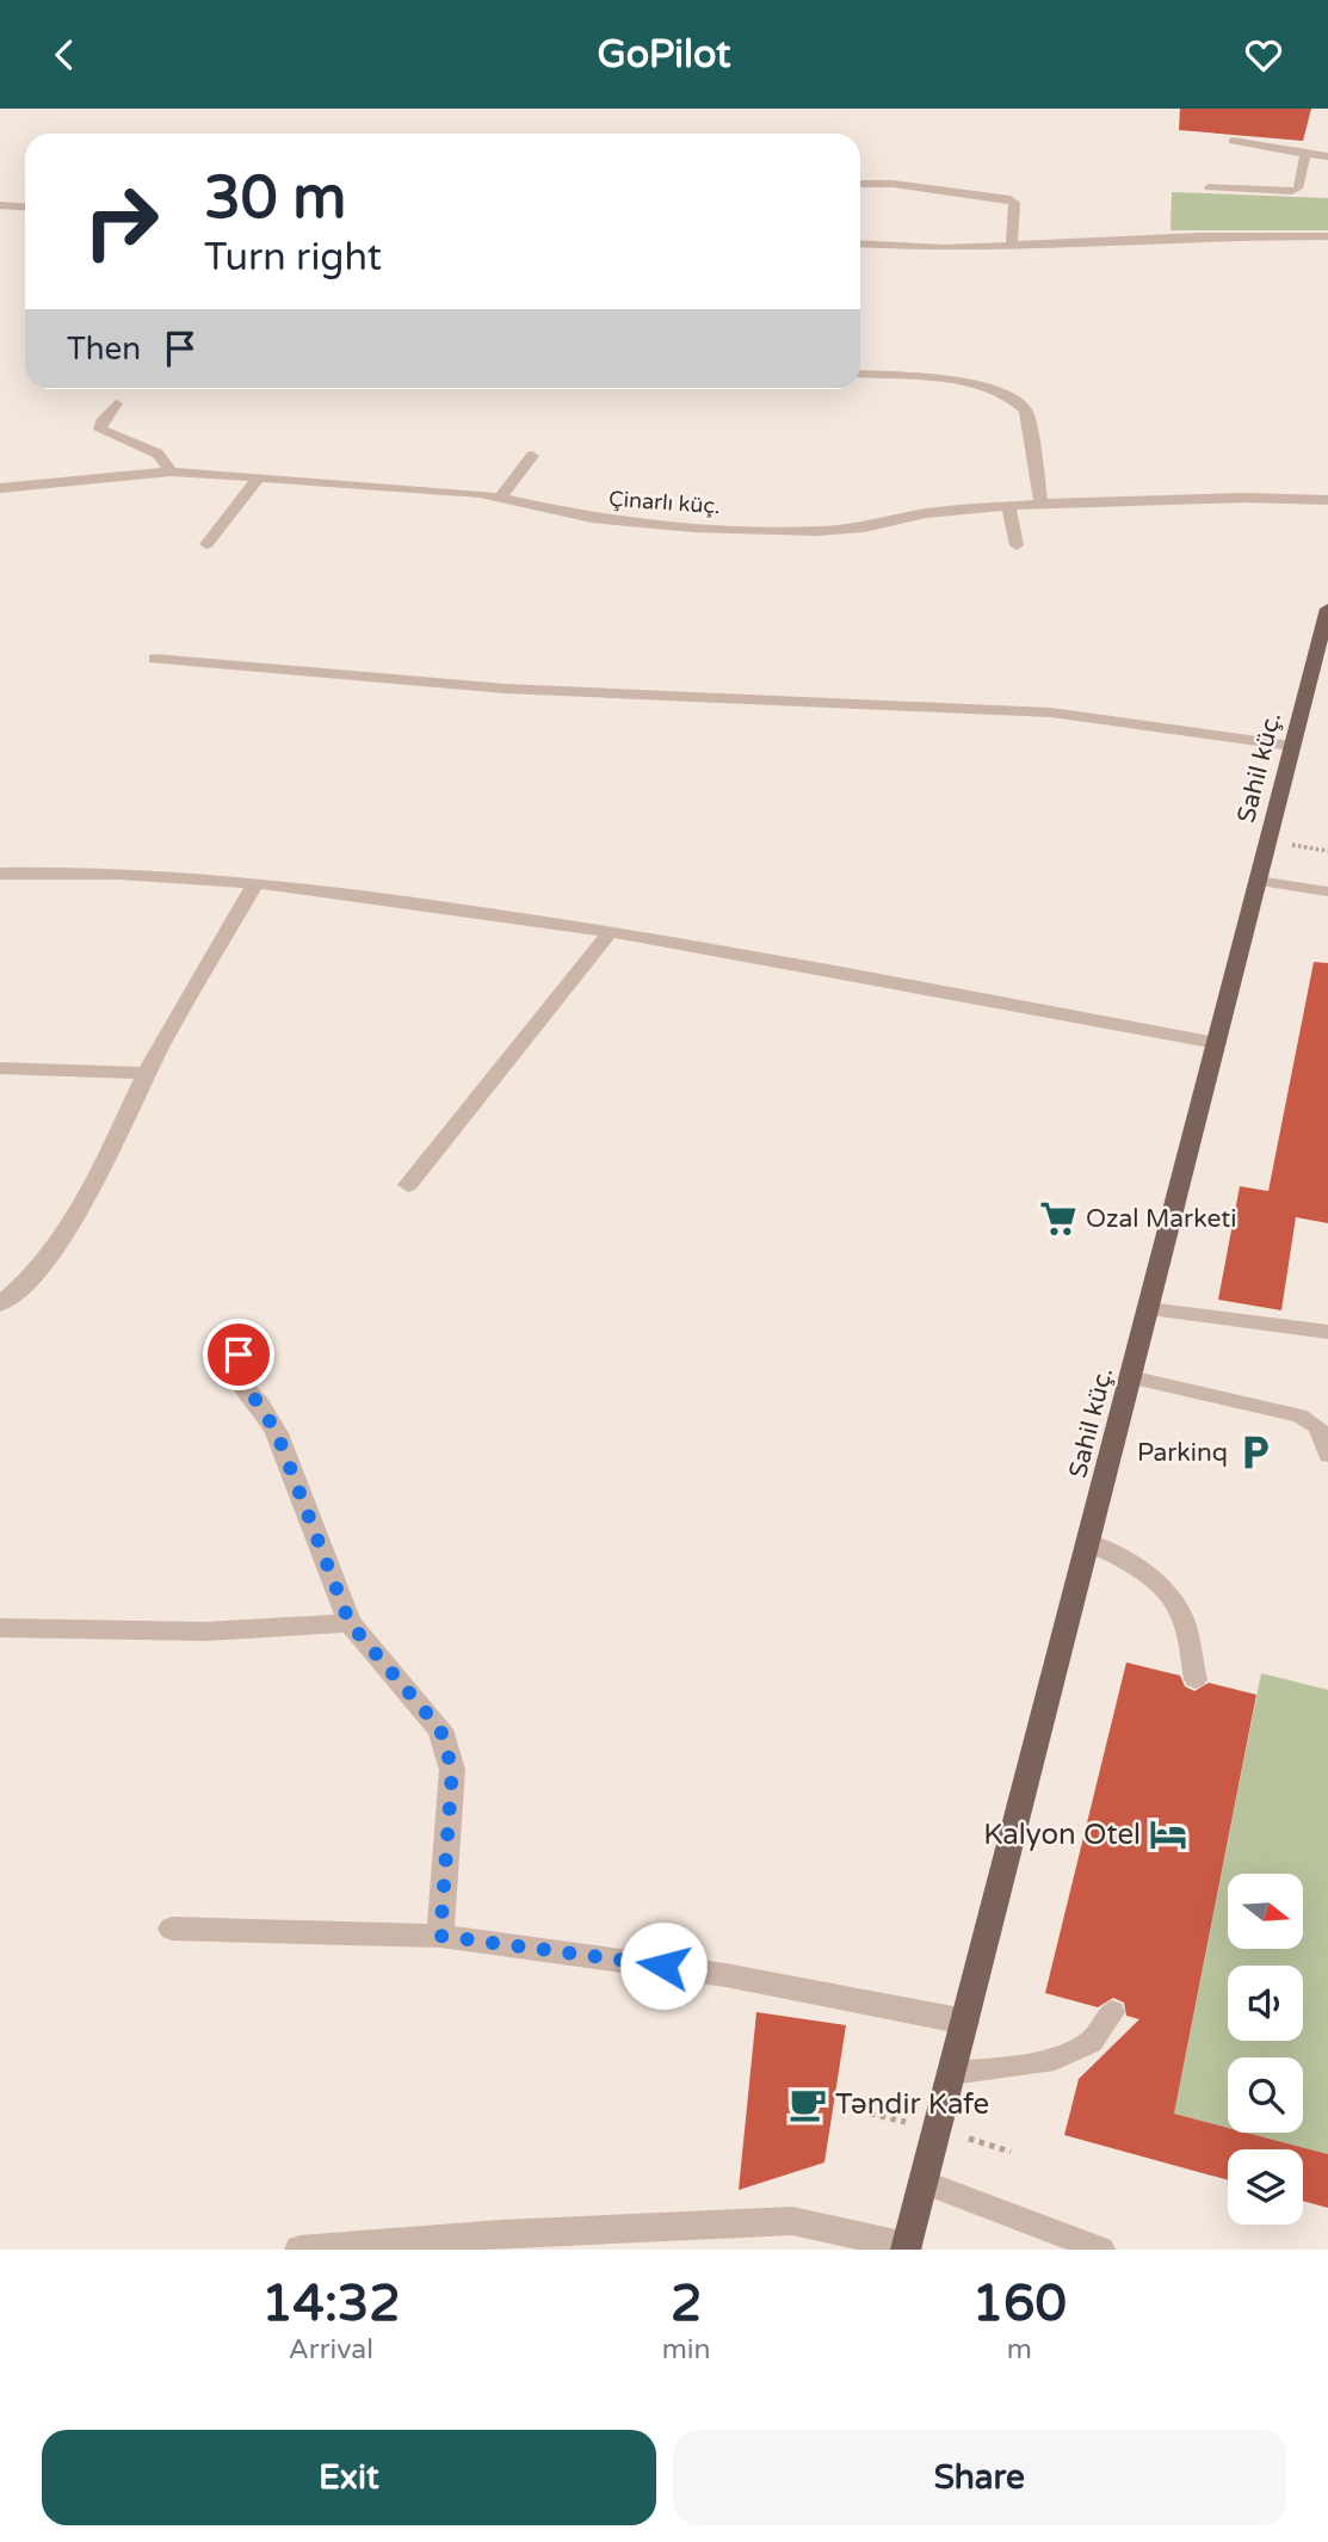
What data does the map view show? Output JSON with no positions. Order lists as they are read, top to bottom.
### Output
{
  "streets": {
    "main road": ["Sahil küç."],
    "street": ["Çinarlı küç."]
  },
  "places": {
    "supermarket": ["Ozal Marketi"],
    "parking": ["Parkinq"],
    "hotel": ["Kalyon Otel"],
    "cafe": ["Təndir Kafe"]
  },
  "north": "right",
  "page": {
    "header": "GoPilot",
    "turn": ["30 m", "Turn right"],
    "then": "Then",
    "eta": [
      "14:32",
      "Arrival",
      "2",
      "min",
      "160",
      "m"
    ],
    "buttons": ["Exit", "Share"]
  }
}
